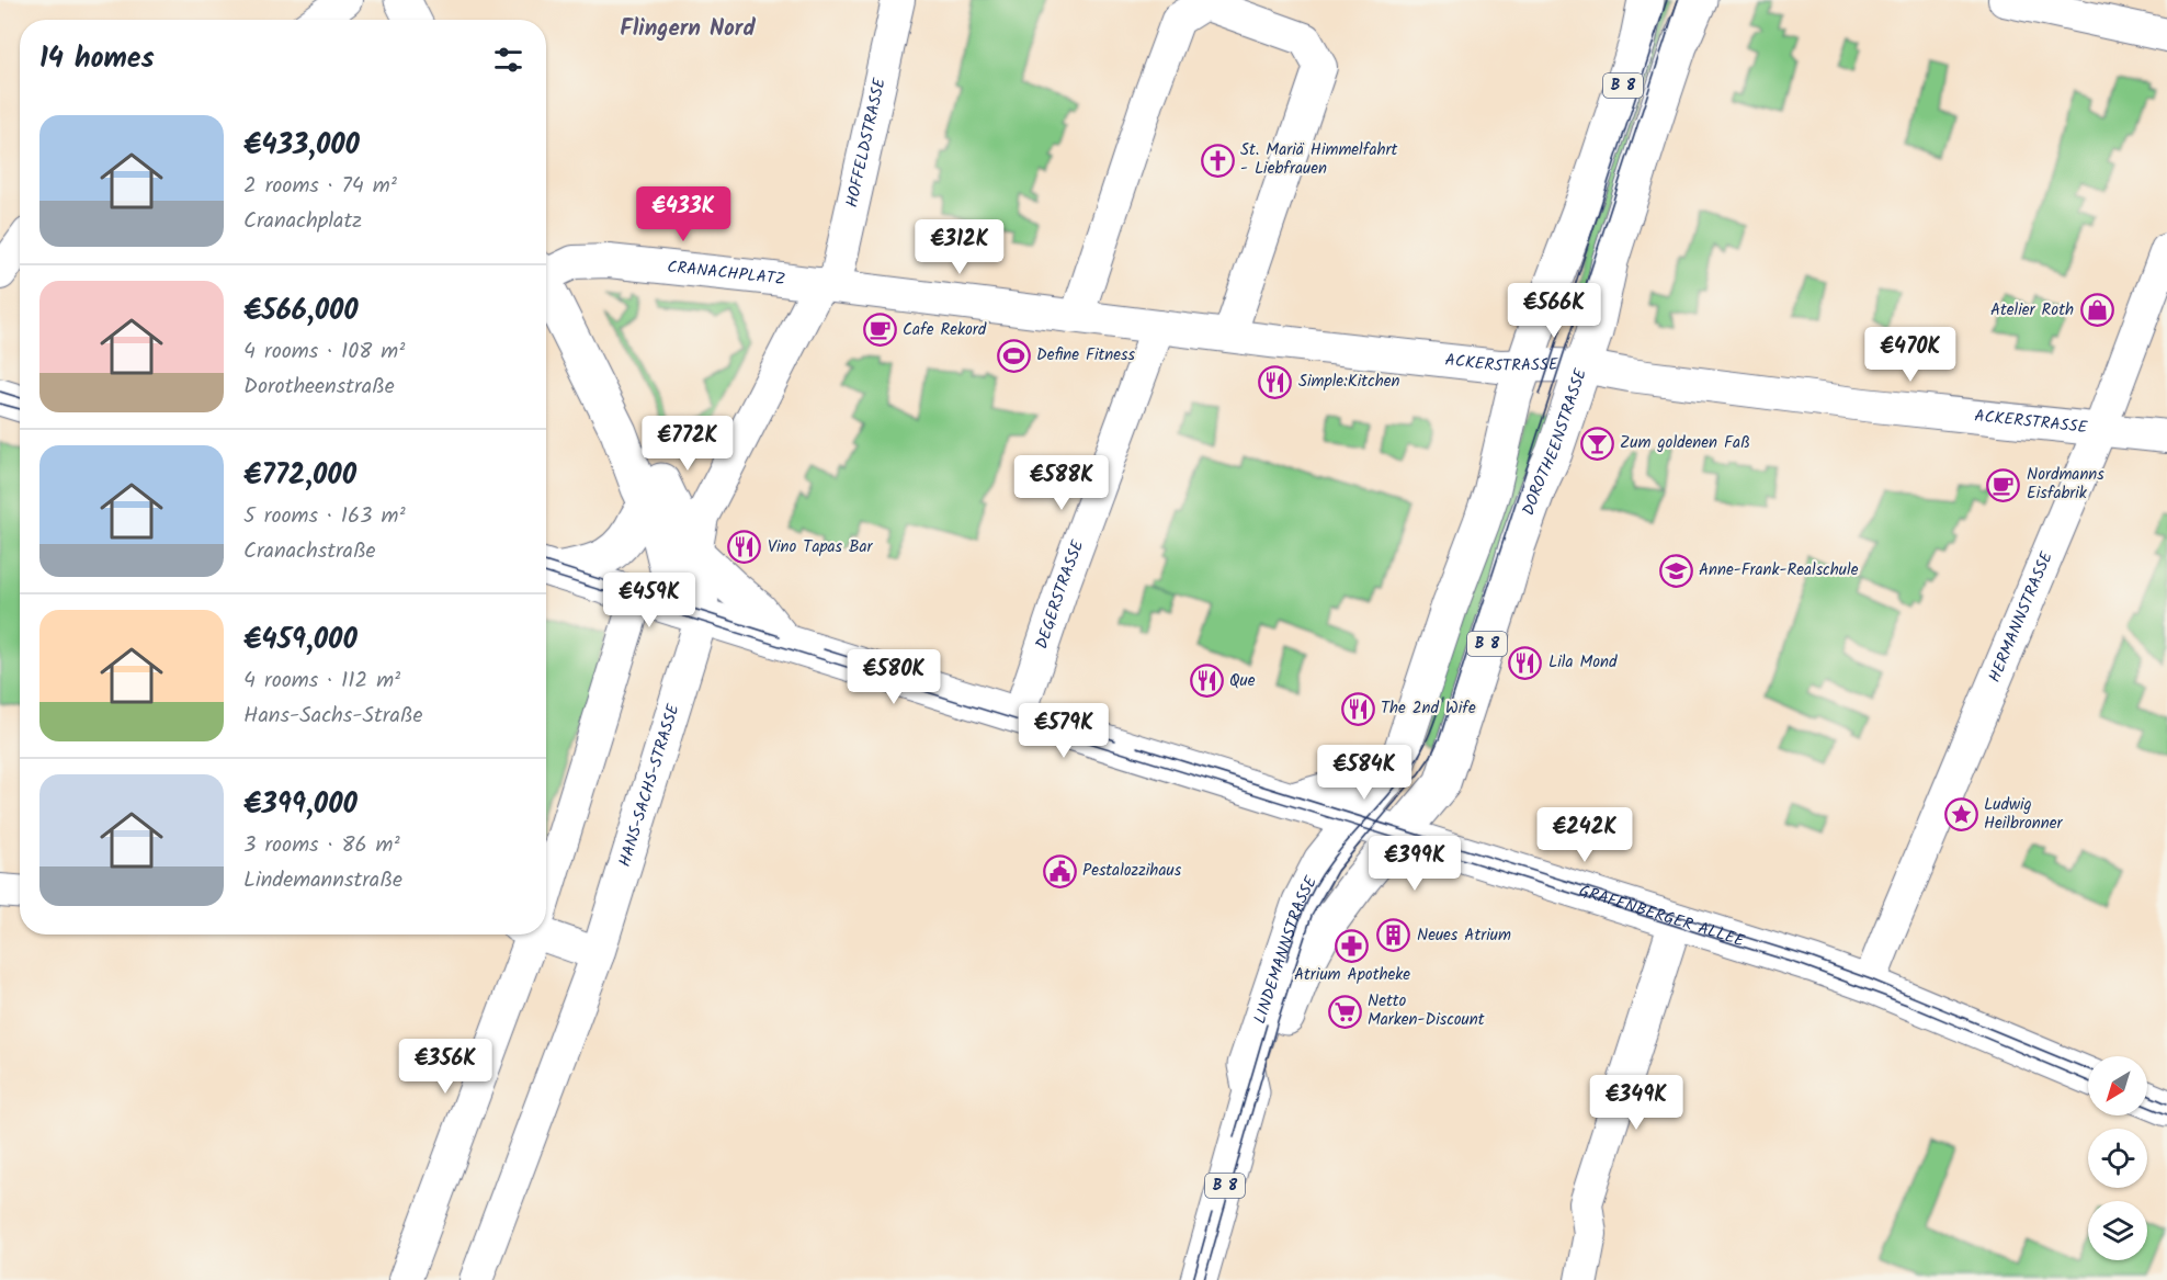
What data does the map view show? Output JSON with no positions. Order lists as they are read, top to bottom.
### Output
{
  "streets": {
    "main road": [
      "B 8",
      "DOROTHEENSTRASSE",
      "GRAFENBERGER ALLEE",
      "LINDEMANNSTRASSE"
    ],
    "street": [
      "HOFFELDSTRASSE",
      "CRANACHPLATZ",
      "ACKERSTRASSE",
      "DEGERSTRASSE",
      "HERMANNSTRASSE",
      "HANS-SACHS-STRASSE"
    ]
  },
  "crossings": [
    ["B 8", "ACKERSTRASSE"],
    ["B 8", "DOROTHEENSTRASSE"],
    ["B 8", "GRAFENBERGER ALLEE"],
    ["B 8", "LINDEMANNSTRASSE"],
    ["HOFFELDSTRASSE", "CRANACHPLATZ"],
    ["HOFFELDSTRASSE", "ACKERSTRASSE"],
    ["CRANACHPLATZ", "ACKERSTRASSE"],
    ["ACKERSTRASSE", "DOROTHEENSTRASSE"],
    ["ACKERSTRASSE", "DEGERSTRASSE"],
    ["ACKERSTRASSE", "HERMANNSTRASSE"],
    ["DOROTHEENSTRASSE", "GRAFENBERGER ALLEE"],
    ["DOROTHEENSTRASSE", "LINDEMANNSTRASSE"],
    ["DEGERSTRASSE", "GRAFENBERGER ALLEE"],
    ["HERMANNSTRASSE", "GRAFENBERGER ALLEE"],
    ["HANS-SACHS-STRASSE", "GRAFENBERGER ALLEE"],
    ["GRAFENBERGER ALLEE", "LINDEMANNSTRASSE"]
  ],
  "districts": ["Flingern Nord"],
  "places": {
    "church": ["St. Mariä Himmelfahrt - Liebfrauen"],
    "shop": ["Atelier Roth"],
    "cafe": ["Cafe Rekord", "Nordmanns Eisfabrik"],
    "sports": ["Define Fitness"],
    "restaurant": [
      "Simple:Kitchen",
      "Vino Tapas Bar",
      "Lila Mond",
      "Que",
      "The 2nd Wife"
    ],
    "bar": ["Zum goldenen Faß"],
    "school or university": ["Anne-Frank-Realschule"],
    "place": ["Ludwig Heilbronner"],
    "public building": ["Pestalozzihaus"],
    "building": ["Neues Atrium"],
    "pharmacy": ["Atrium Apotheke"],
    "supermarket": ["Netto Marken-Discount"]
  },
  "north": "bottom left",
  "page": {
    "heading": "14 homes",
    "list": [
      {
        "name": "€433,000",
        "note": "2 rooms · 74 m² · Cranachplatz"
      },
      {
        "name": "€566,000",
        "note": "4 rooms · 108 m² · Dorotheenstraße"
      },
      {
        "name": "€772,000",
        "note": "5 rooms · 163 m² · Cranachstraße"
      },
      {
        "name": "€459,000",
        "note": "4 rooms · 112 m² · Hans-Sachs-Straße"
      },
      {
        "name": "€399,000",
        "note": "3 rooms · 86 m² · Lindemannstraße"
      }
    ],
    "price": [
      "€433K",
      "€312K",
      "€566K",
      "€470K",
      "€772K",
      "€588K",
      "€459K",
      "€580K",
      "€579K",
      "€584K",
      "€242K",
      "€399K",
      "€356K",
      "€349K"
    ]
  }
}
